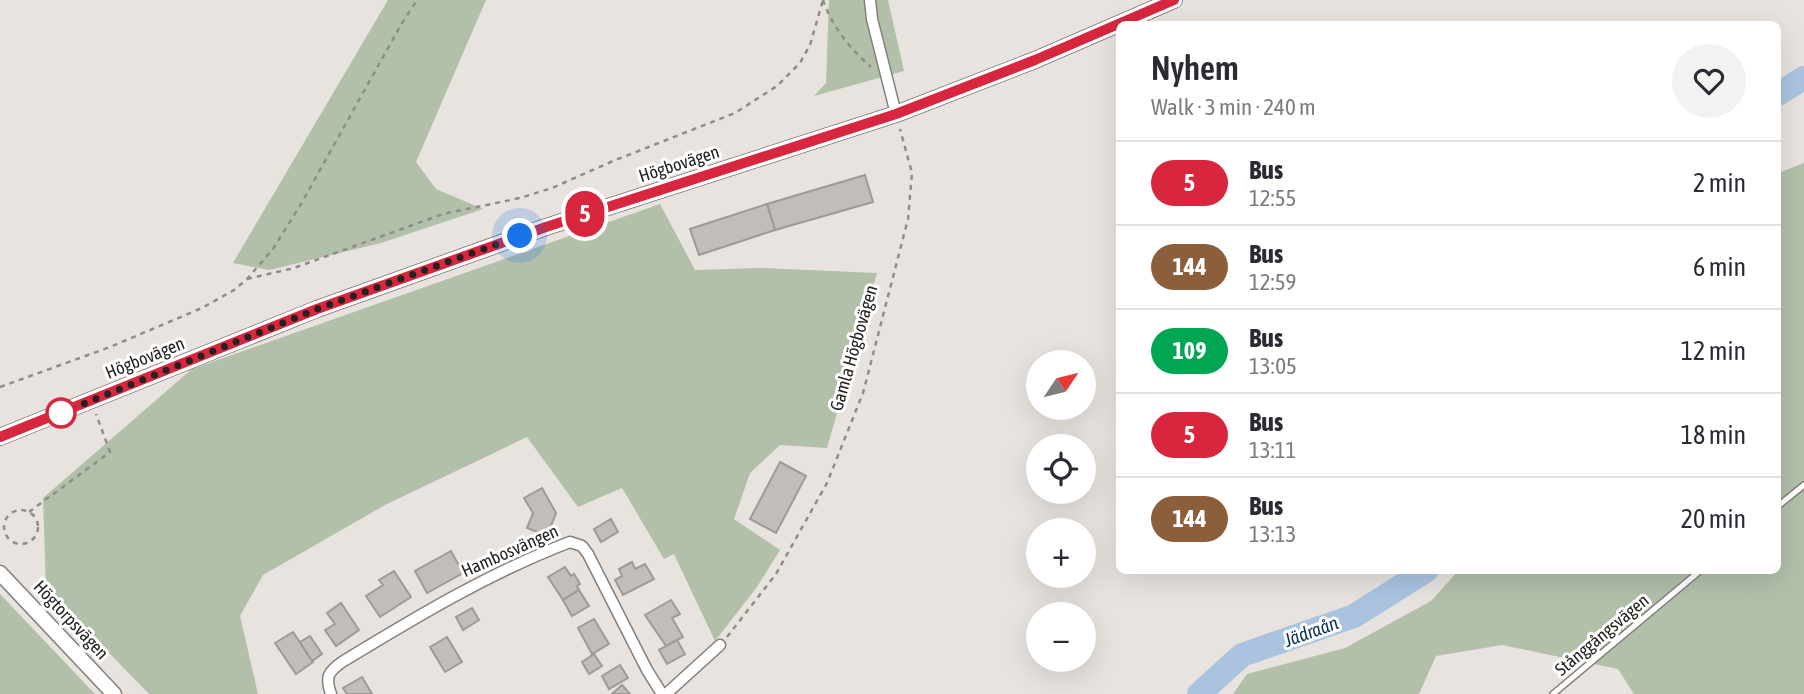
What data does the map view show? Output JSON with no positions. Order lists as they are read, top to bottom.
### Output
{
  "streets": {
    "main road": ["Högbovägen"],
    "street": ["Hambosvängen", "Högtorpsvägen"],
    "lane": ["Stånggångsvägen"],
    "path": ["Gamla Högbovägen"]
  },
  "crossings": [
    ["Högbovägen", "Gamla Högbovägen"]
  ],
  "water": ["Jädraån"],
  "lines": ["bus line 5"],
  "north": "top right",
  "page": {
    "on_map": "5",
    "heading": ["Nyhem", "Walk · 3 min · 240 m"],
    "list": [
      {
        "mark": "5",
        "name": "Bus",
        "note": "12:55",
        "value": "2 min"
      },
      {
        "mark": "144",
        "name": "Bus",
        "note": "12:59",
        "value": "6 min"
      },
      {
        "mark": "109",
        "name": "Bus",
        "note": "13:05",
        "value": "12 min"
      },
      {
        "mark": "5",
        "name": "Bus",
        "note": "13:11",
        "value": "18 min"
      },
      {
        "mark": "144",
        "name": "Bus",
        "note": "13:13",
        "value": "20 min"
      }
    ],
    "map_buttons": ["+", "−"]
  }
}
